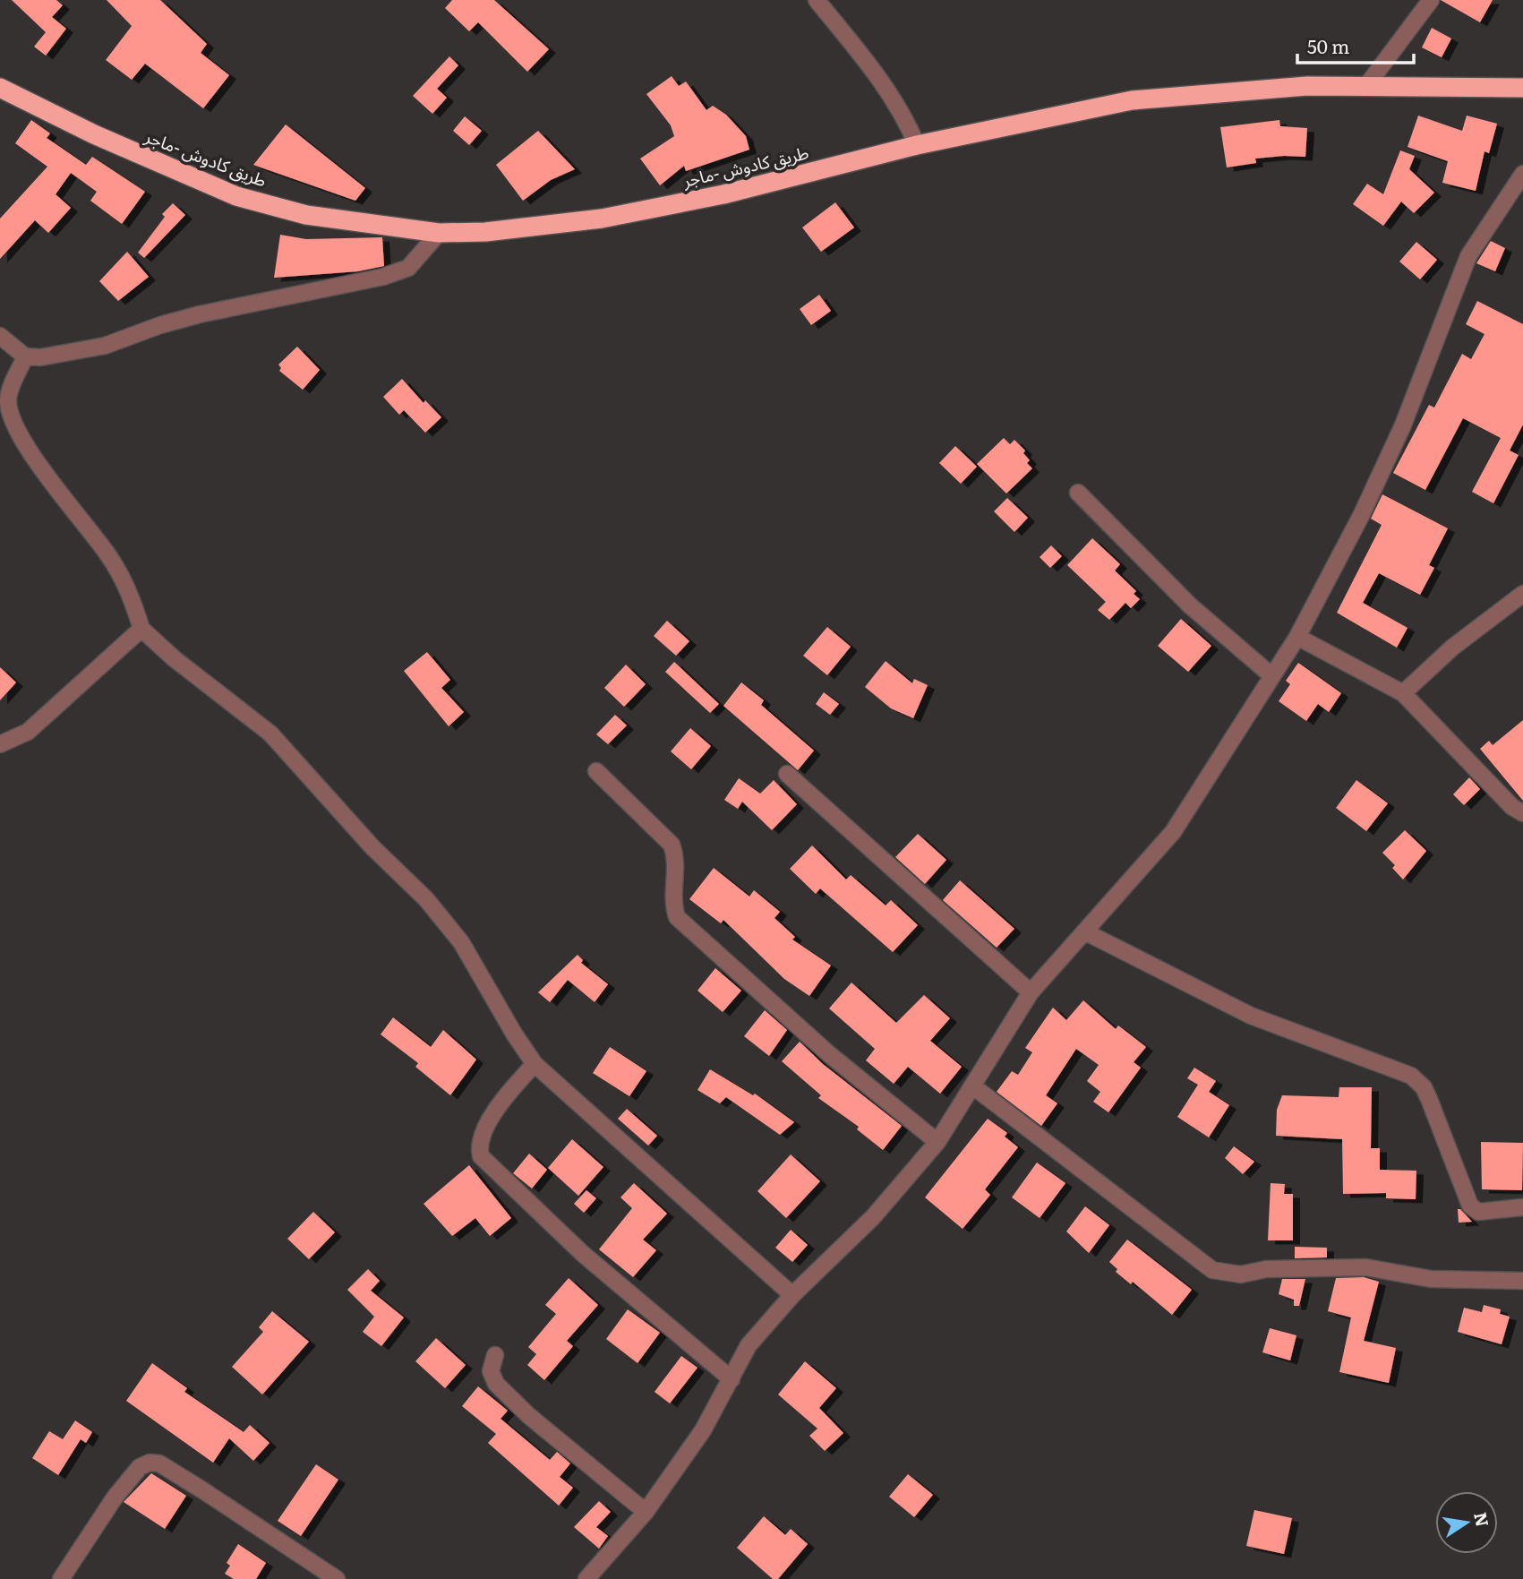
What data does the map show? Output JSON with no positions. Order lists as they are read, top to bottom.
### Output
{
  "streets": {
    "highway": ["طريق كادوش -ماجر"]
  },
  "scale_bar": "50 m",
  "north": "right"
}
